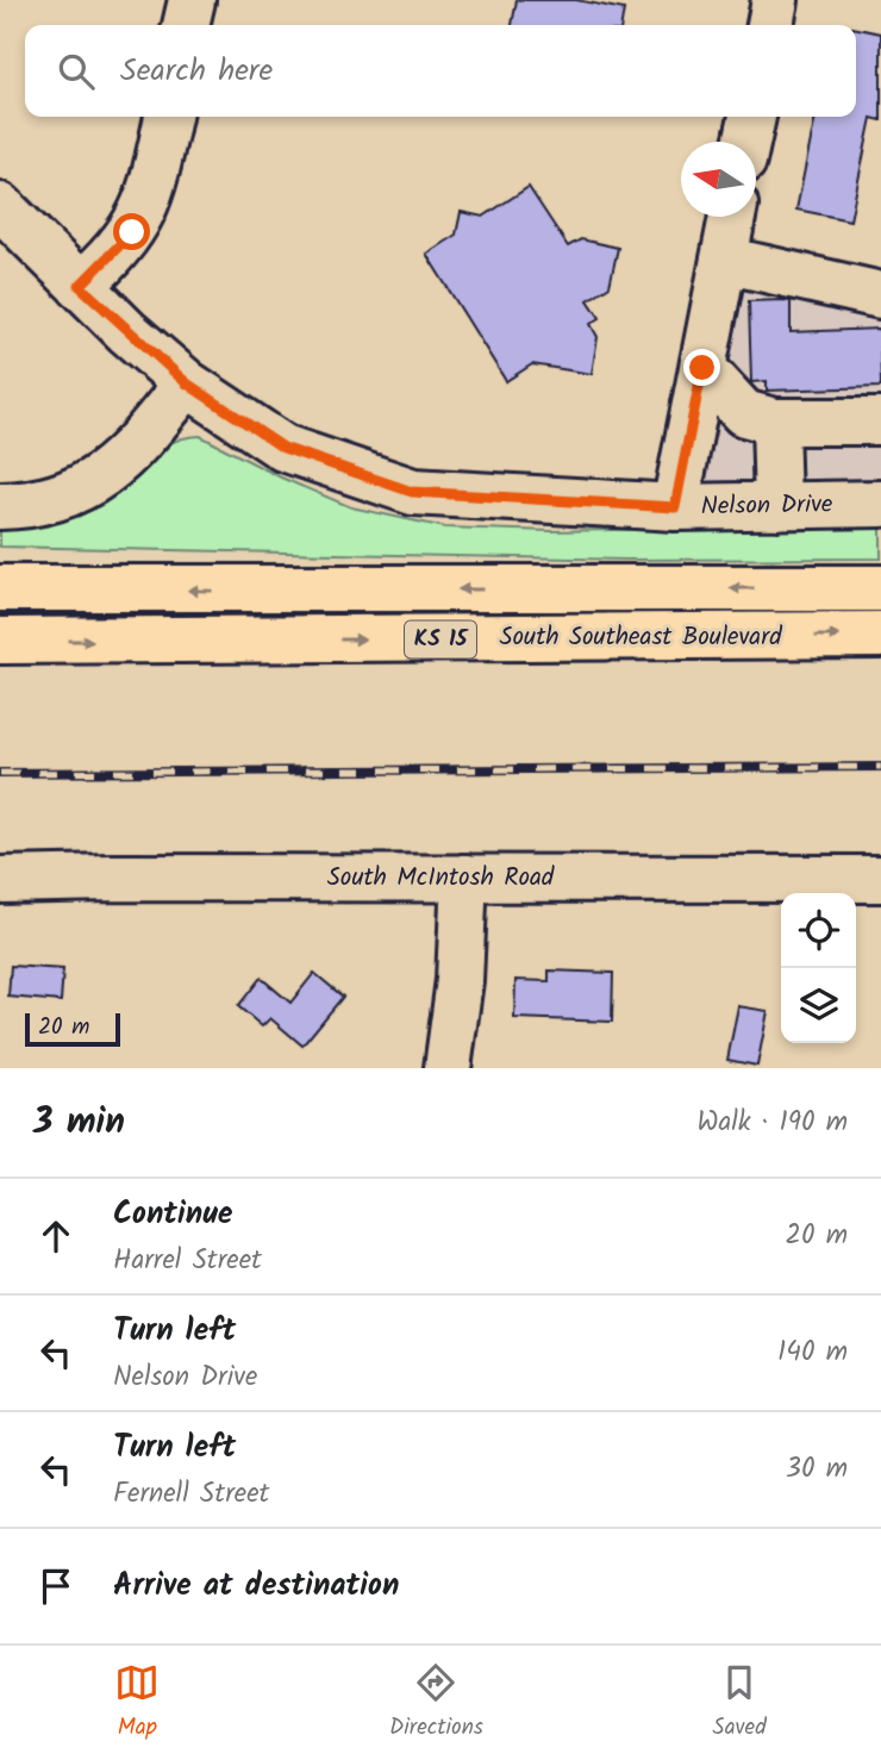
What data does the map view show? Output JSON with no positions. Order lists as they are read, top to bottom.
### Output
{
  "streets": {
    "main road": ["South Southeast Boulevard", "KS 15"],
    "street": ["Nelson Drive", "South McIntosh Road"]
  },
  "scale_bar": "20 m",
  "north": "left",
  "page": {
    "search": "Search here",
    "scale": "20 m",
    "heading": ["3 min", "Walk · 190 m"],
    "list": [
      ["Continue", "Harrel Street", "20 m"],
      ["Turn left", "Nelson Drive", "140 m"],
      ["Turn left", "Fernell Street", "30 m"],
      "Arrive at destination"
    ],
    "nav": ["Map", "Directions", "Saved"]
  }
}
